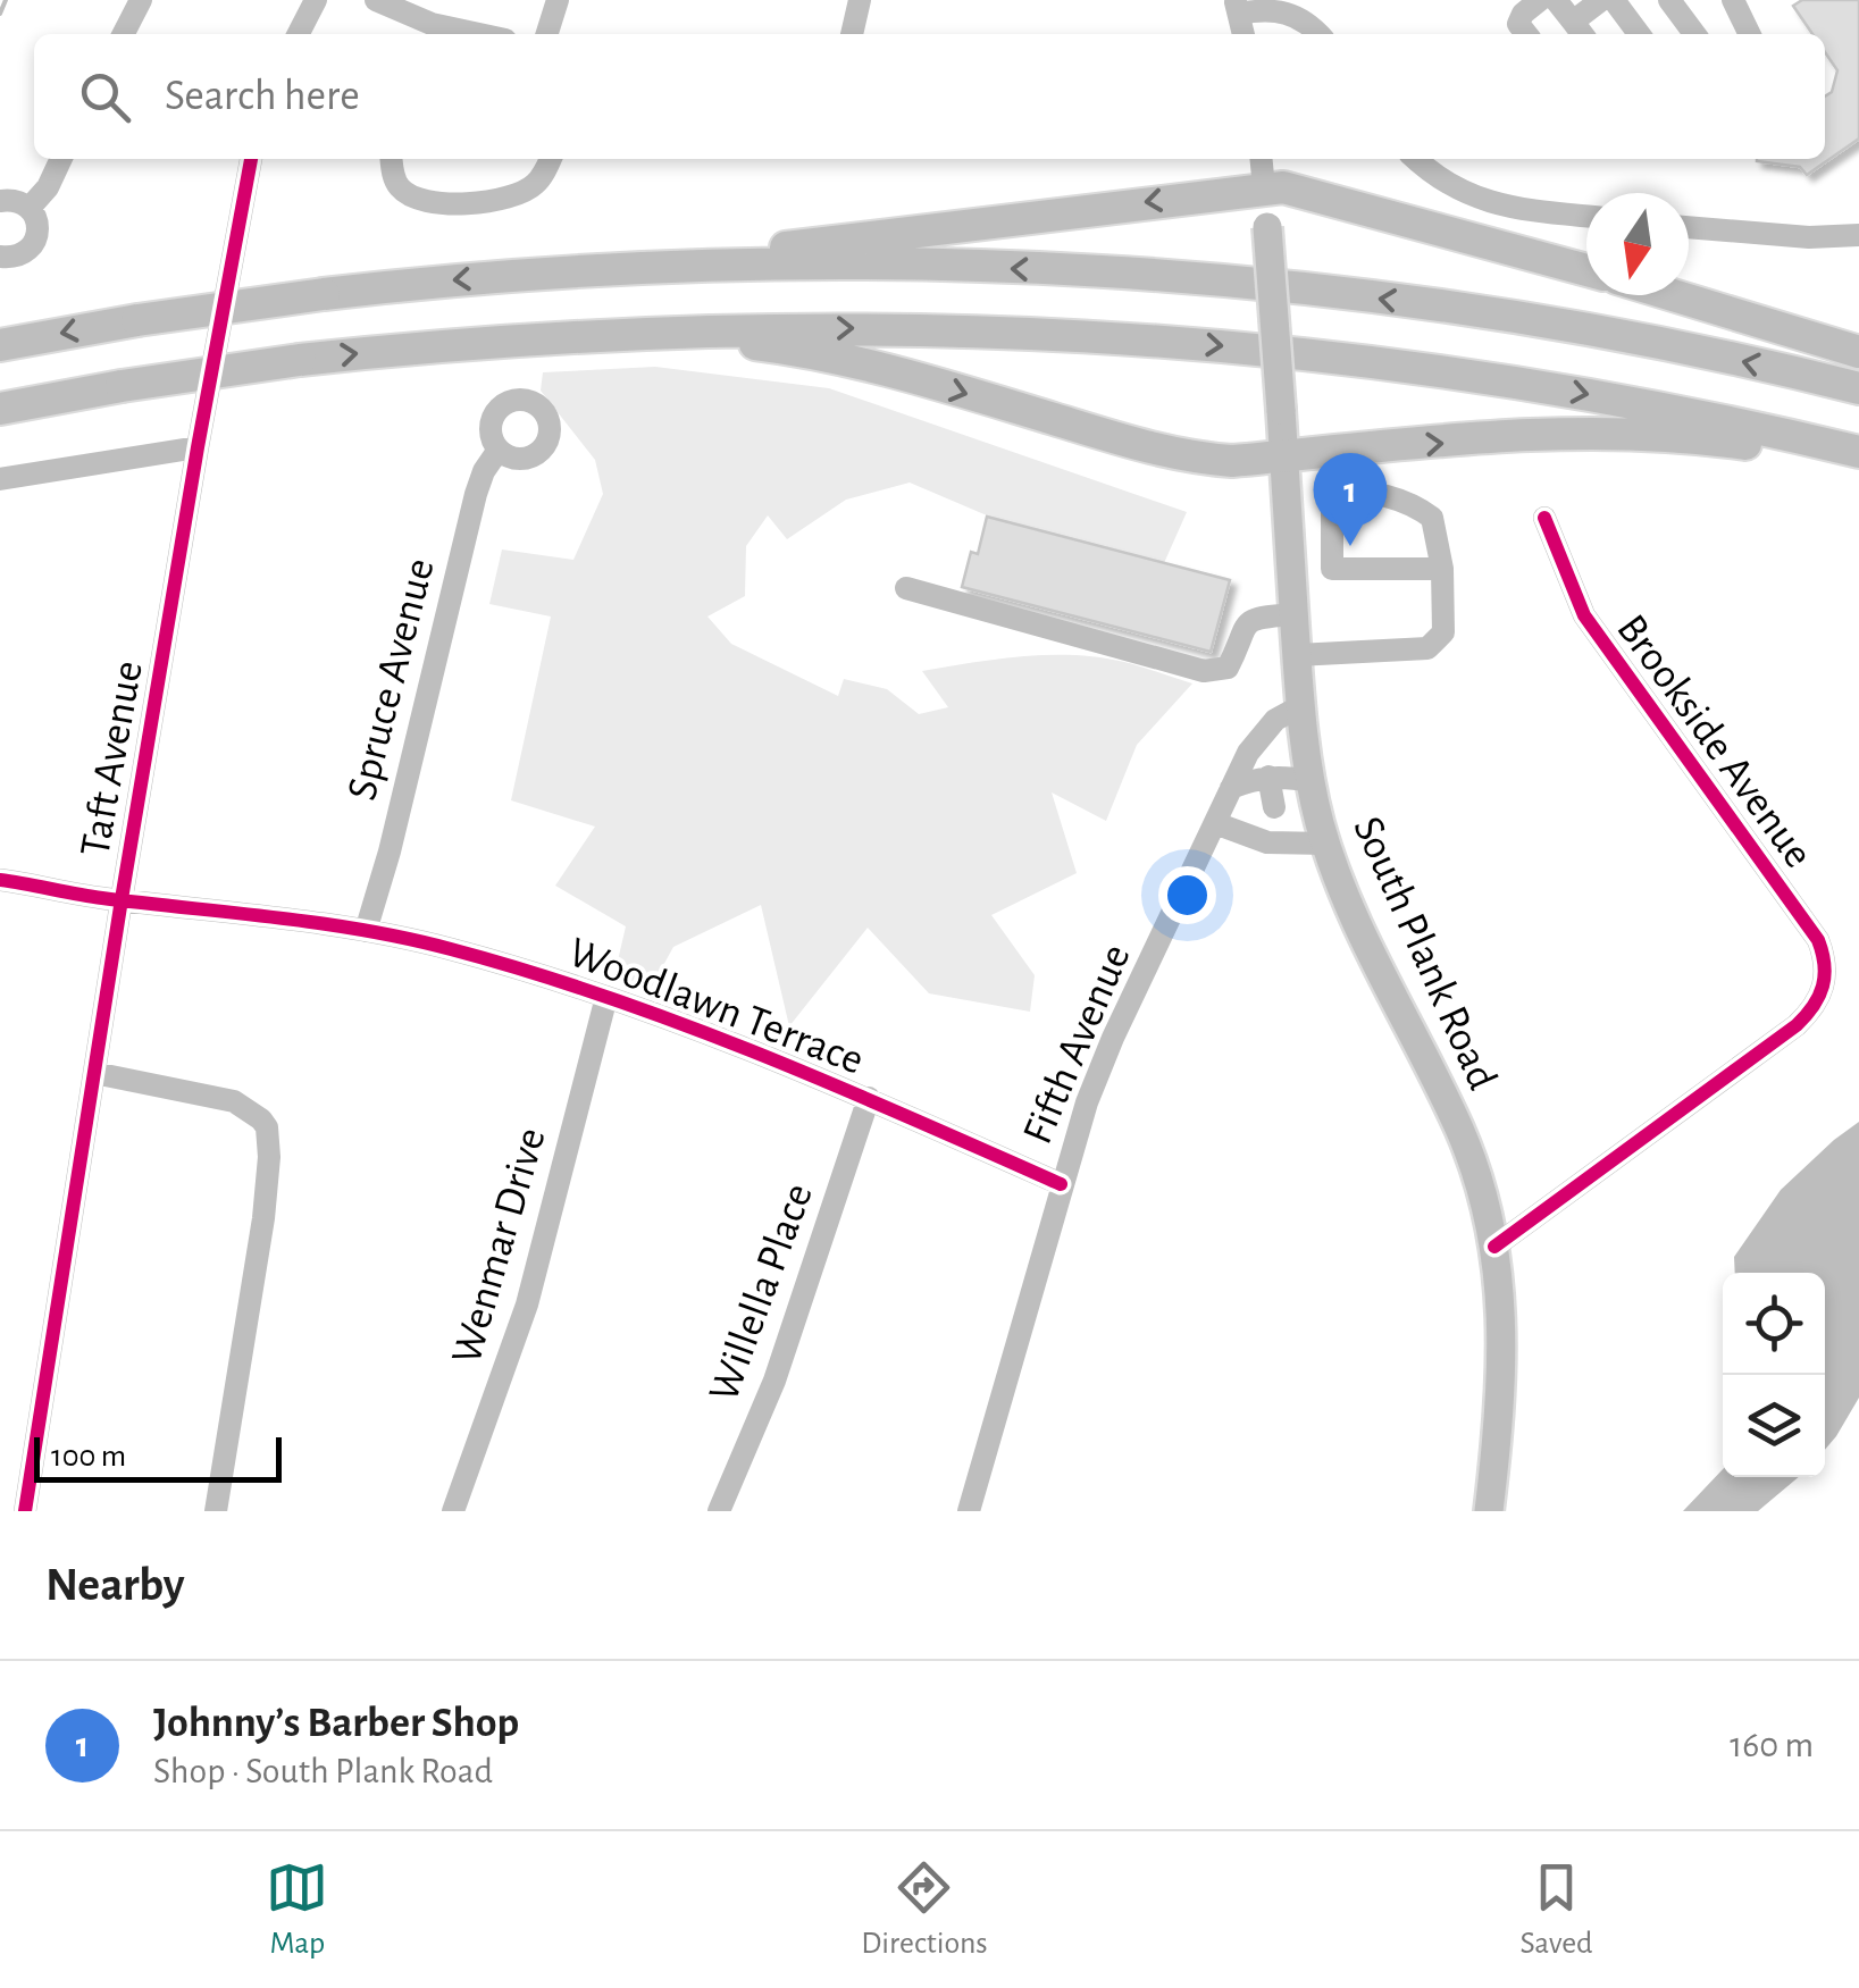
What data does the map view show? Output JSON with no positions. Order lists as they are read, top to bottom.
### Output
{
  "streets": {
    "main road": ["South Plank Road"],
    "street": [
      "Spruce Avenue",
      "Brookside Avenue",
      "Taft Avenue",
      "Woodlawn Terrace",
      "Fifth Avenue",
      "Wenmar Drive",
      "Willella Place"
    ]
  },
  "crossings": [
    ["Spruce Avenue", "Woodlawn Terrace"],
    ["Brookside Avenue", "South Plank Road"],
    ["Taft Avenue", "Woodlawn Terrace"],
    ["South Plank Road", "Fifth Avenue"],
    ["Woodlawn Terrace", "Fifth Avenue"],
    ["Woodlawn Terrace", "Wenmar Drive"],
    ["Woodlawn Terrace", "Willella Place"]
  ],
  "scale_bar": "100 m",
  "north": "bottom",
  "page": {
    "search": "Search here",
    "pins": "1",
    "scale": "100 m",
    "heading": "Nearby",
    "list": [
      {
        "mark": "1",
        "name": "Johnny’s Barber Shop",
        "note": "Shop · South Plank Road",
        "value": "160 m"
      }
    ],
    "nav": ["Map", "Directions", "Saved"]
  }
}
